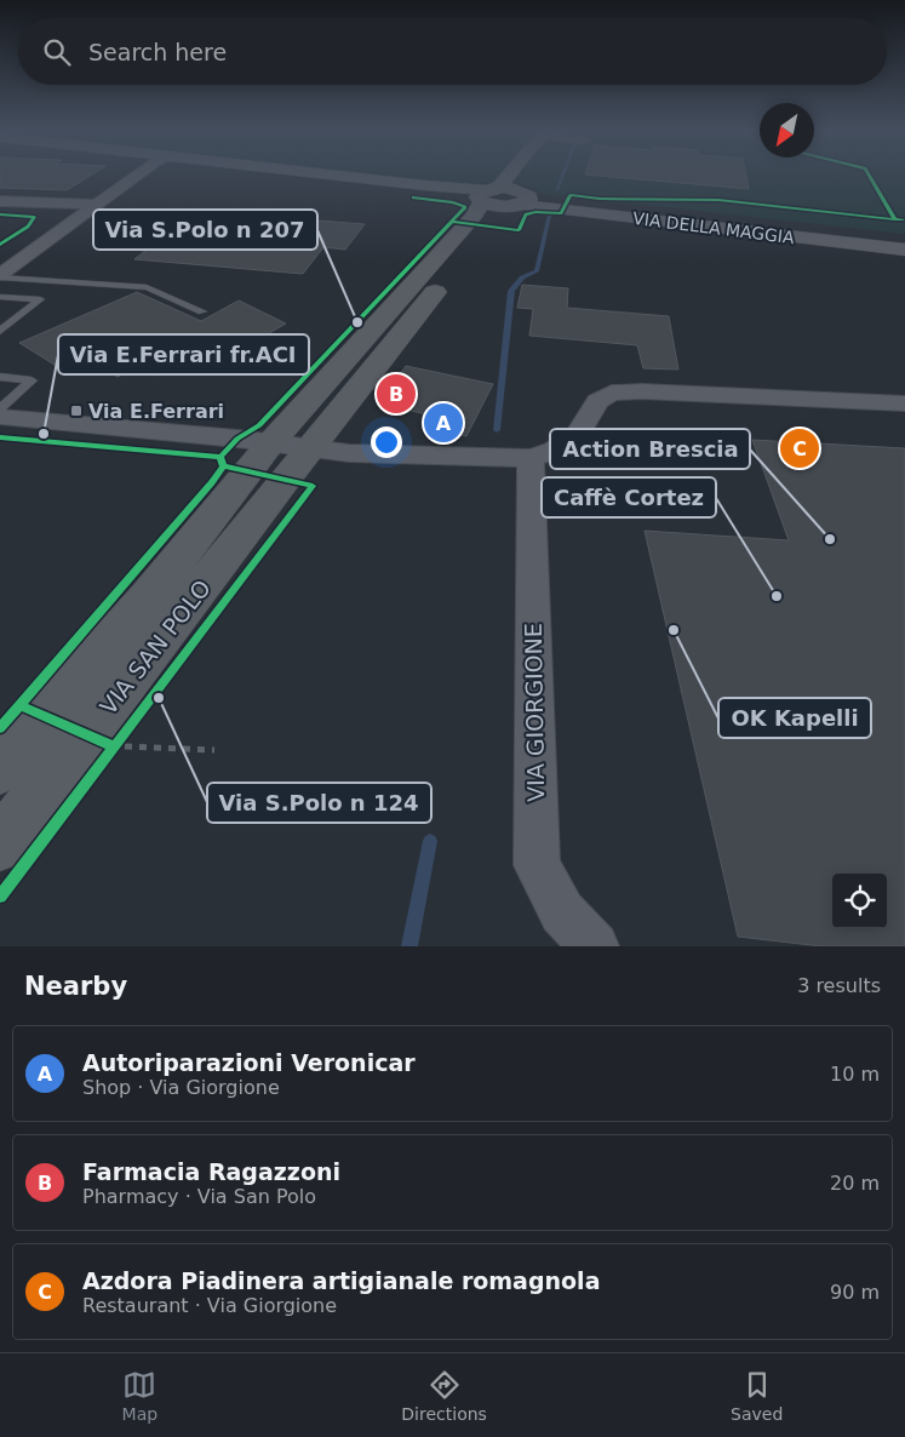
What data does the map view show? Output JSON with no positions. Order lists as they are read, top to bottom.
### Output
{
  "streets": {
    "main road": ["VIA SAN POLO"],
    "street": ["VIA DELLA MAGGIA", "VIA GIORGIONE"]
  },
  "crossings": [
    ["VIA DELLA MAGGIA", "VIA SAN POLO"]
  ],
  "places": {
    "other": [
      "Via S.Polo n 207",
      "Via E.Ferrari fr.ACI",
      "Action Brescia",
      "Caffè Cortez",
      "OK Kapelli",
      "Via S.Polo n 124"
    ],
    "transit": ["Via E.Ferrari"]
  },
  "north": "bottom left",
  "page": {
    "search": "Search here",
    "pins": ["B", "A", "C"],
    "heading": ["Nearby", "3 results"],
    "list": [
      {
        "mark": "A",
        "name": "Autoriparazioni Veronicar",
        "note": "Shop · Via Giorgione",
        "value": "10 m"
      },
      {
        "mark": "B",
        "name": "Farmacia Ragazzoni",
        "note": "Pharmacy · Via San Polo",
        "value": "20 m"
      },
      {
        "mark": "C",
        "name": "Azdora Piadinera artigianale romagnola",
        "note": "Restaurant · Via Giorgione",
        "value": "90 m"
      }
    ],
    "nav": ["Map", "Directions", "Saved"]
  }
}
